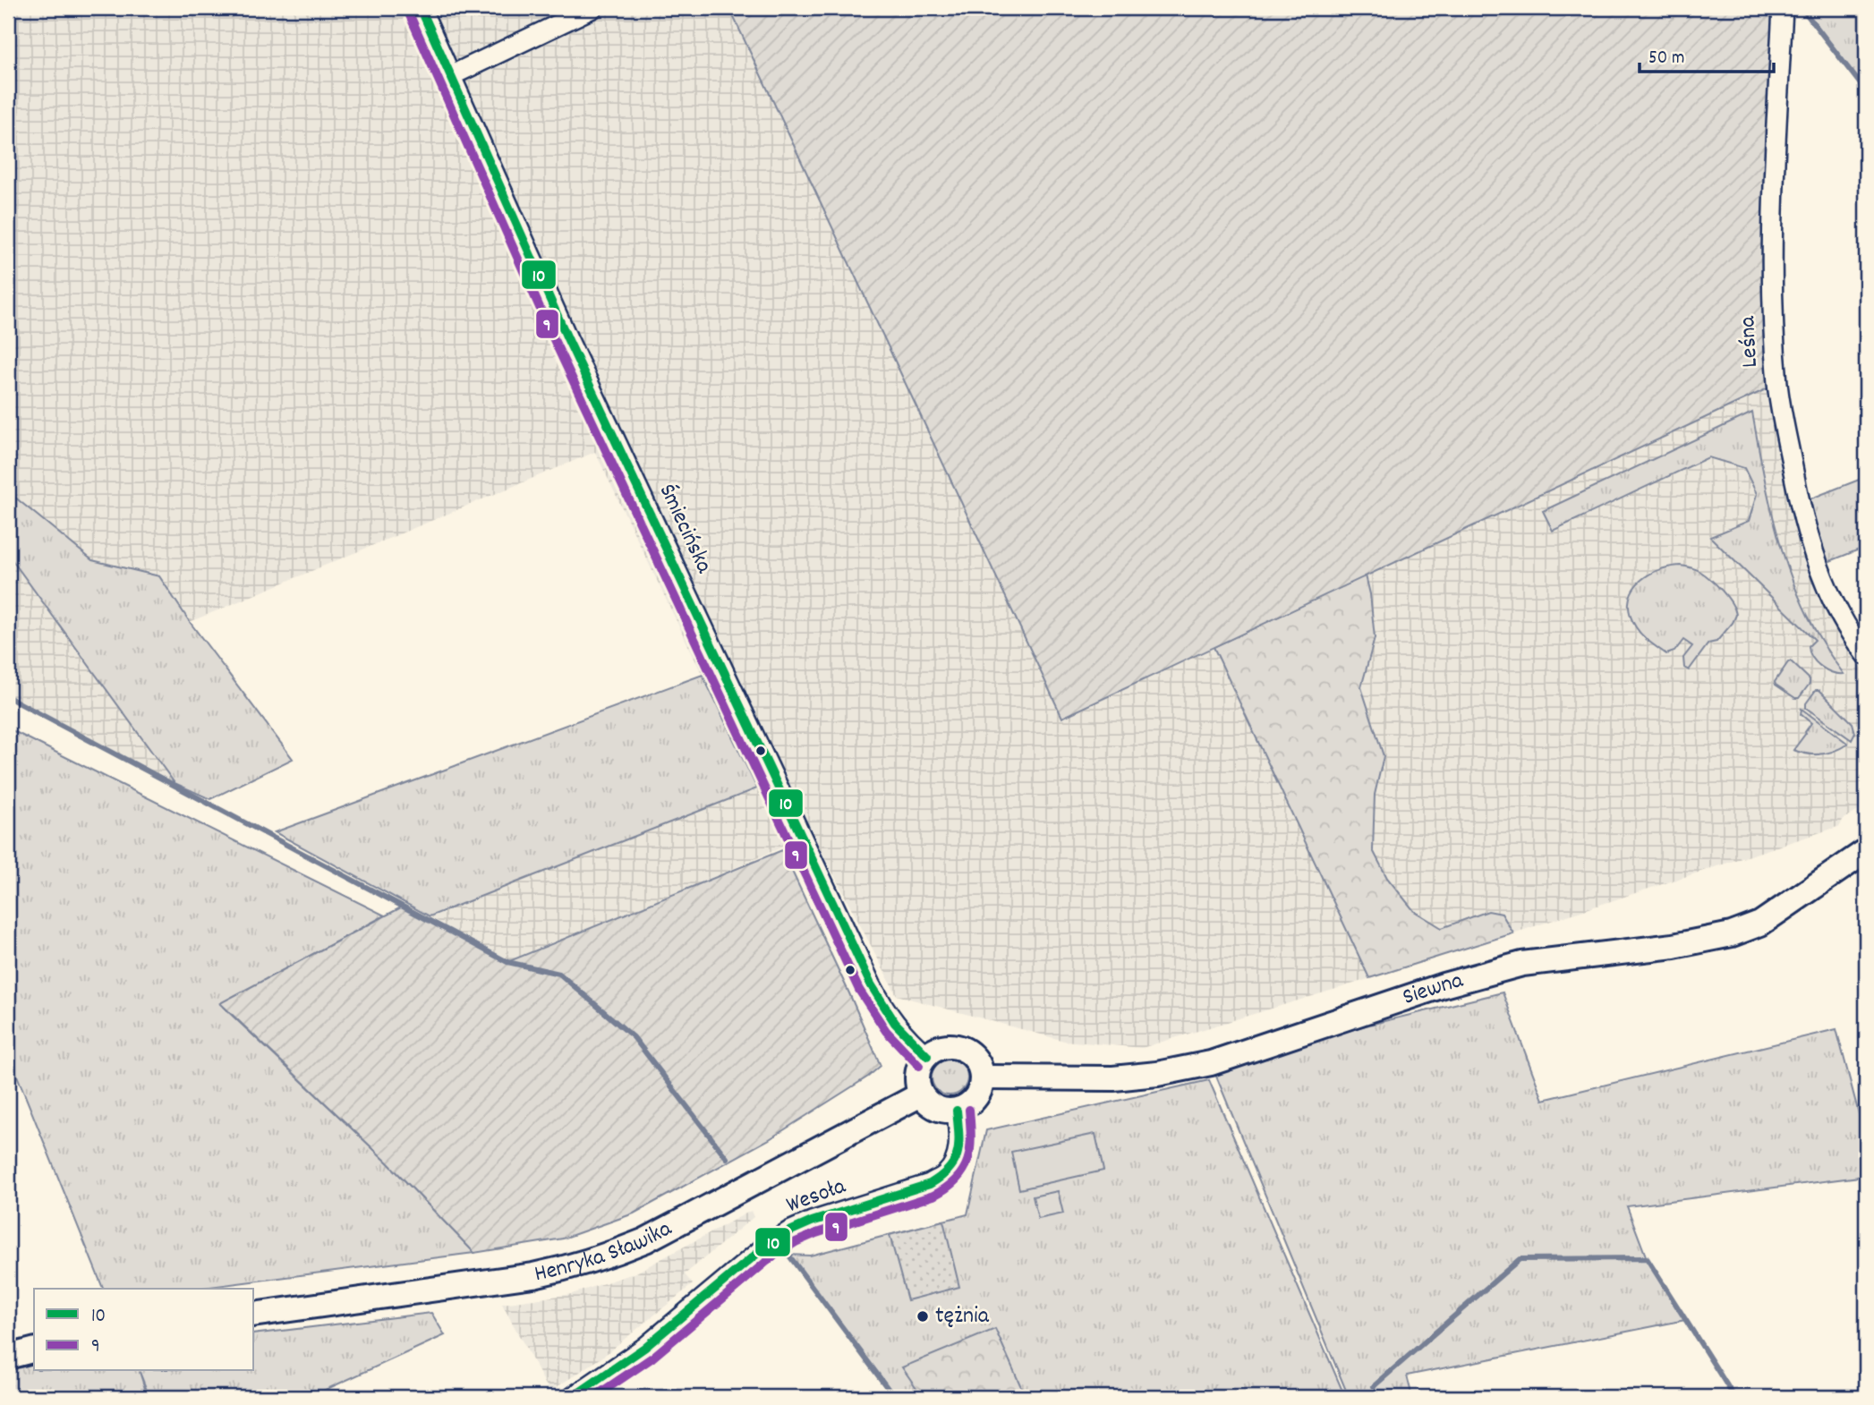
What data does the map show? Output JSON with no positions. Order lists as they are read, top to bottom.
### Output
{
  "streets": {
    "main road": ["Siewna", "Henryka Sławika"],
    "street": ["Leśna", "Śmiecińska", "Wesoła"]
  },
  "crossings": [
    ["Śmiecińska", "Siewna"],
    ["Śmiecińska", "Wesoła"],
    ["Śmiecińska", "Henryka Sławika"],
    ["Siewna", "Wesoła"],
    ["Siewna", "Henryka Sławika"],
    ["Wesoła", "Henryka Sławika"]
  ],
  "places": ["tężnia"],
  "lines": ["transit line 10", "transit line 9"],
  "legend": ["10", "9"],
  "scale_bar": "50 m"
}
